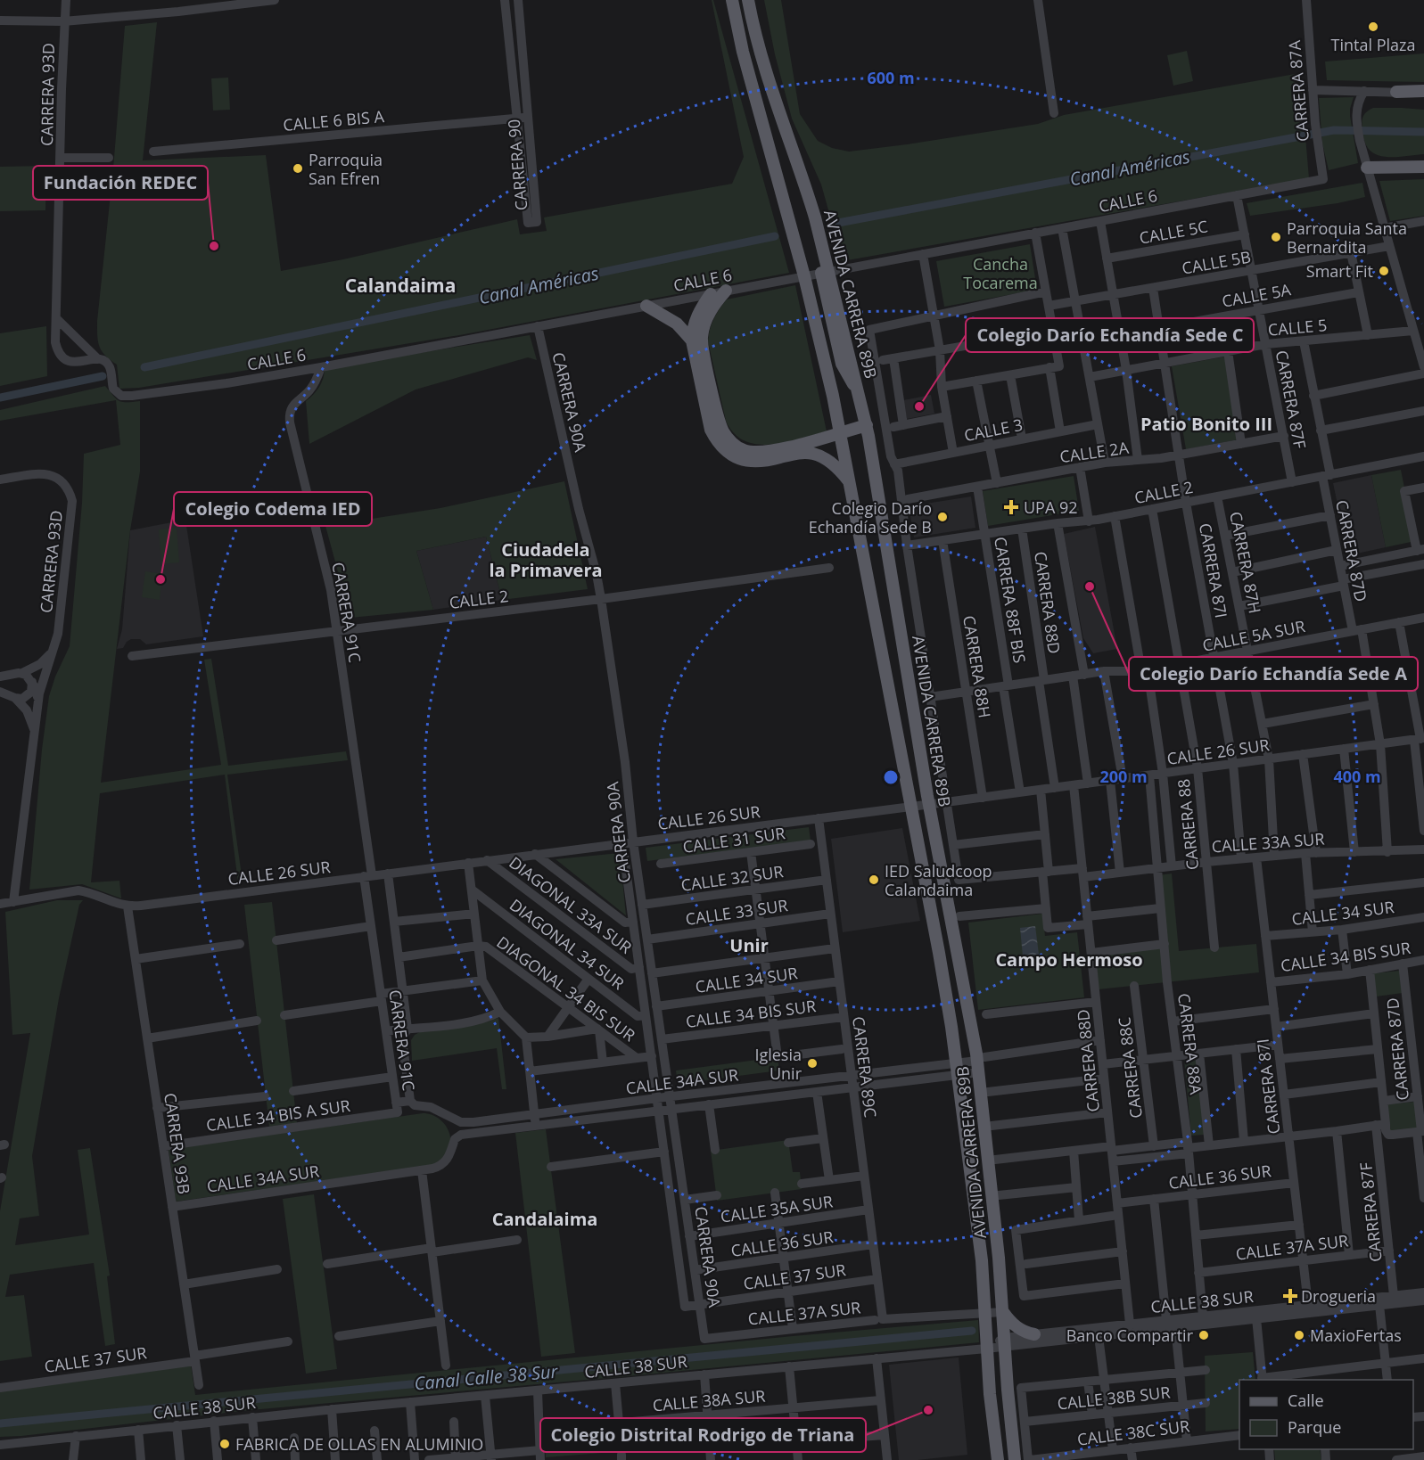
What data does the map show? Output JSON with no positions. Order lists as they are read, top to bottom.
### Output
{
  "streets": {
    "main road": ["AVENIDA CARRERA 89B"],
    "street": [
      "CARRERA 87A",
      "CARRERA 93D",
      "CALLE 6 BIS A",
      "CARRERA 90",
      "CALLE 6",
      "CALLE 5C",
      "CALLE 5B",
      "CALLE 5A",
      "CALLE 5",
      "CARRERA 87F",
      "CARRERA 90A",
      "CALLE 3",
      "CALLE 2A",
      "CALLE 2",
      "CARRERA 87D",
      "CARRERA 87H",
      "CARRERA 87I",
      "CARRERA 88F BIS",
      "CARRERA 88D",
      "CARRERA 91C",
      "CALLE 5A SUR",
      "CARRERA 88H",
      "CALLE 26 SUR",
      "CARRERA 88",
      "CALLE 31 SUR",
      "CALLE 33A SUR",
      "CALLE 32 SUR",
      "DIAGONAL 33A SUR",
      "CALLE 33 SUR",
      "CALLE 34 SUR",
      "DIAGONAL 34 SUR",
      "CALLE 34 BIS SUR",
      "DIAGONAL 34 BIS SUR",
      "CARRERA 88A",
      "CARRERA 89C",
      "CARRERA 88C",
      "CALLE 34A SUR",
      "CALLE 34 BIS A SUR",
      "CARRERA 93B",
      "CALLE 36 SUR",
      "CALLE 35A SUR",
      "CALLE 37A SUR",
      "CALLE 37 SUR",
      "CALLE 38 SUR",
      "CALLE 38B SUR",
      "CALLE 38A SUR",
      "CALLE 38C SUR"
    ]
  },
  "crossings": [
    ["CARRERA 87A", "CALLE 6"],
    ["CARRERA 93D", "CALLE 6"],
    ["CALLE 6 BIS A", "CARRERA 90"],
    ["CALLE 6", "AVENIDA CARRERA 89B"],
    ["CALLE 6", "CARRERA 87F"],
    ["CALLE 6", "CARRERA 90A"],
    ["CALLE 6", "CARRERA 91C"],
    ["CALLE 5C", "CARRERA 87F"],
    ["CALLE 5B", "CARRERA 87F"],
    ["CALLE 5B", "CARRERA 87I"],
    ["AVENIDA CARRERA 89B", "CALLE 26 SUR"],
    ["AVENIDA CARRERA 89B", "CALLE 34A SUR"],
    ["AVENIDA CARRERA 89B", "CALLE 37A SUR"],
    ["AVENIDA CARRERA 89B", "CALLE 38 SUR"],
    ["CALLE 5A", "CARRERA 87F"],
    ["CALLE 5A", "CARRERA 87I"],
    ["CALLE 5", "CARRERA 87F"],
    ["CALLE 5", "CARRERA 87D"],
    ["CALLE 5", "CARRERA 87I"],
    ["CARRERA 87F", "CALLE 2A"],
    ["CARRERA 87F", "CALLE 2"],
    ["CARRERA 87F", "CALLE 34 BIS SUR"],
    ["CARRERA 87F", "CALLE 37A SUR"],
    ["CARRERA 87F", "CALLE 38 SUR"],
    ["CARRERA 90A", "CALLE 2"],
    ["CARRERA 90A", "CALLE 26 SUR"],
    ["CARRERA 90A", "CALLE 32 SUR"],
    ["CARRERA 90A", "DIAGONAL 33A SUR"],
    ["CARRERA 90A", "CALLE 33 SUR"],
    ["CARRERA 90A", "CALLE 34 SUR"],
    ["CARRERA 90A", "DIAGONAL 34 SUR"],
    ["CARRERA 90A", "CALLE 34 BIS SUR"],
    ["CARRERA 90A", "CALLE 34A SUR"],
    ["CARRERA 90A", "CALLE 36 SUR"],
    ["CARRERA 90A", "CALLE 35A SUR"],
    ["CARRERA 90A", "CALLE 37A SUR"],
    ["CARRERA 90A", "CALLE 37 SUR"],
    ["CALLE 2A", "CARRERA 87I"],
    ["CALLE 2A", "CARRERA 88F BIS"],
    ["CALLE 2", "CARRERA 87D"],
    ["CALLE 2", "CARRERA 87H"],
    ["CALLE 2", "CARRERA 87I"],
    ["CALLE 2", "CARRERA 88F BIS"],
    ["CALLE 2", "CARRERA 88D"],
    ["CALLE 2", "CARRERA 91C"],
    ["CALLE 2", "CARRERA 88H"],
    ["CALLE 2", "CARRERA 88"],
    ["CARRERA 87D", "CALLE 5A SUR"],
    ["CARRERA 87D", "CALLE 26 SUR"],
    ["CARRERA 87D", "CALLE 33A SUR"],
    ["CARRERA 87D", "CALLE 34 BIS SUR"],
    ["CARRERA 87H", "CALLE 5A SUR"],
    ["CARRERA 87H", "CALLE 26 SUR"],
    ["CARRERA 87H", "CALLE 33A SUR"],
    ["CARRERA 87I", "CALLE 5A SUR"],
    ["CARRERA 87I", "CALLE 26 SUR"],
    ["CARRERA 87I", "CALLE 33A SUR"],
    ["CARRERA 87I", "CALLE 34 SUR"],
    ["CARRERA 87I", "CALLE 34 BIS SUR"],
    ["CARRERA 87I", "CALLE 36 SUR"],
    ["CARRERA 87I", "CALLE 37A SUR"],
    ["CARRERA 87I", "CALLE 38 SUR"],
    ["CARRERA 88F BIS", "CALLE 5A SUR"],
    ["CARRERA 88F BIS", "CALLE 26 SUR"],
    ["CARRERA 88D", "CALLE 5A SUR"],
    ["CARRERA 88D", "CALLE 26 SUR"],
    ["CARRERA 88D", "CALLE 33A SUR"],
    ["CARRERA 88D", "CALLE 36 SUR"],
    ["CARRERA 88D", "CALLE 38 SUR"],
    ["CARRERA 91C", "CALLE 26 SUR"],
    ["CARRERA 91C", "CALLE 34A SUR"],
    ["CARRERA 91C", "CALLE 34 BIS A SUR"],
    ["CALLE 5A SUR", "CARRERA 88H"],
    ["CALLE 5A SUR", "CARRERA 88"],
    ["CARRERA 88H", "CALLE 26 SUR"],
    ["CALLE 26 SUR", "CARRERA 88"],
    ["CALLE 26 SUR", "DIAGONAL 33A SUR"],
    ["CALLE 26 SUR", "CARRERA 88A"],
    ["CALLE 26 SUR", "CARRERA 89C"],
    ["CALLE 26 SUR", "CARRERA 93B"],
    ["CARRERA 88", "CALLE 33A SUR"],
    ["CALLE 33A SUR", "CARRERA 88A"],
    ["CALLE 32 SUR", "CARRERA 89C"],
    ["CALLE 33 SUR", "CARRERA 89C"],
    ["CALLE 34 SUR", "CARRERA 89C"],
    ["CALLE 34 BIS SUR", "CARRERA 89C"],
    ["CARRERA 88A", "CALLE 36 SUR"],
    ["CARRERA 88A", "CALLE 37A SUR"],
    ["CARRERA 88A", "CALLE 38 SUR"],
    ["CARRERA 89C", "CALLE 34A SUR"],
    ["CARRERA 89C", "CALLE 36 SUR"],
    ["CARRERA 89C", "CALLE 35A SUR"],
    ["CARRERA 89C", "CALLE 37A SUR"],
    ["CARRERA 89C", "CALLE 37 SUR"],
    ["CALLE 34A SUR", "CALLE 34 BIS A SUR"],
    ["CALLE 34A SUR", "CARRERA 93B"],
    ["CALLE 34 BIS A SUR", "CARRERA 93B"],
    ["CARRERA 93B", "CALLE 37 SUR"]
  ],
  "districts": [
    "Calandaima",
    "Patio Bonito III",
    "Ciudadela la Primavera",
    "Unir",
    "Campo Hermoso",
    "Candalaima"
  ],
  "water": ["Canal Américas", "Canal Calle 38 Sur"],
  "parks": ["Cancha Tocarema"],
  "places": {
    "other": [
      "Tintal Plaza",
      "Parroquia San Efren",
      "Parroquia Santa Bernardita",
      "Fundación REDEC",
      "Smart Fit",
      "Colegio Darío Echandía Sede C",
      "Colegio Darío Echandía Sede B",
      "Colegio Codema IED",
      "Colegio Darío Echandía Sede A",
      "IED Saludcoop Calandaima",
      "Iglesia Unir",
      "Banco Compartir",
      "MaxioFertas",
      "Colegio Distrital Rodrigo de Triana",
      "FABRICA DE OLLAS EN ALUMINIO"
    ],
    "health": ["UPA 92", "Drogueria"]
  },
  "legend": ["Calle", "Parque"],
  "rings": ["600 m", "200 m", "400 m"]
}
